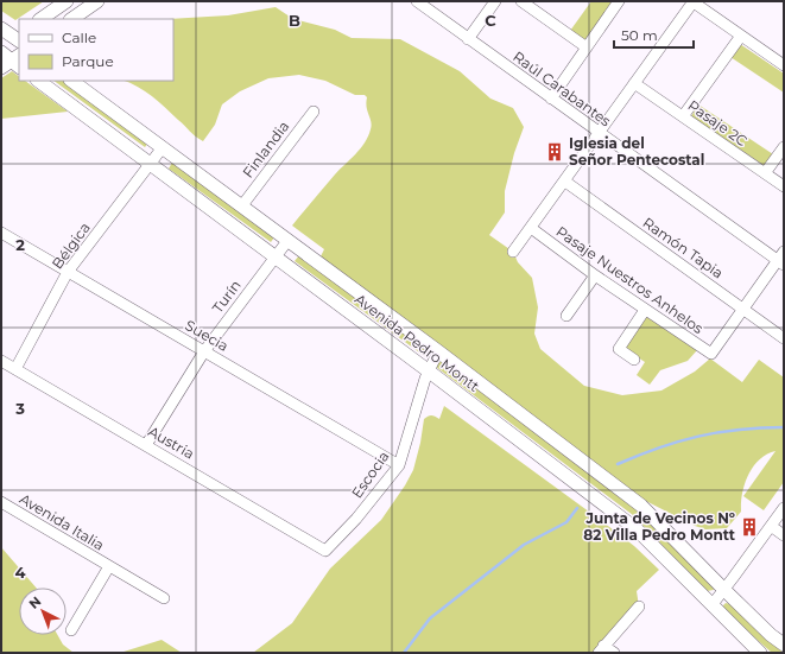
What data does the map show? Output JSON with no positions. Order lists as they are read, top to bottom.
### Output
{
  "streets": {
    "main road": ["Avenida Pedro Montt"],
    "street": [
      "Raúl Carabantes",
      "Pasaje 2C",
      "Finlandia",
      "Bélgica",
      "Ramón Tapia",
      "Pasaje Nuestros Anhelos",
      "Turín",
      "Suecia",
      "Austria",
      "Escocia",
      "Avenida Italia"
    ]
  },
  "crossings": [
    ["Finlandia", "Avenida Pedro Montt"],
    ["Bélgica", "Suecia"],
    ["Bélgica", "Avenida Pedro Montt"],
    ["Bélgica", "Austria"],
    ["Ramón Tapia", "Pasaje Nuestros Anhelos"],
    ["Turín", "Suecia"],
    ["Turín", "Avenida Pedro Montt"],
    ["Turín", "Austria"],
    ["Suecia", "Escocia"],
    ["Avenida Pedro Montt", "Escocia"],
    ["Austria", "Escocia"]
  ],
  "places": {
    "building": ["Iglesia del Señor Pentecostal", "Junta de Vecinos Nº 82 Villa Pedro Montt"]
  },
  "legend": ["Calle", "Parque"],
  "scale_bar": "50 m",
  "north": "top left",
  "grid": {
    "columns": ["B", "C"],
    "rows": ["2", "3", "4"]
  }
}
